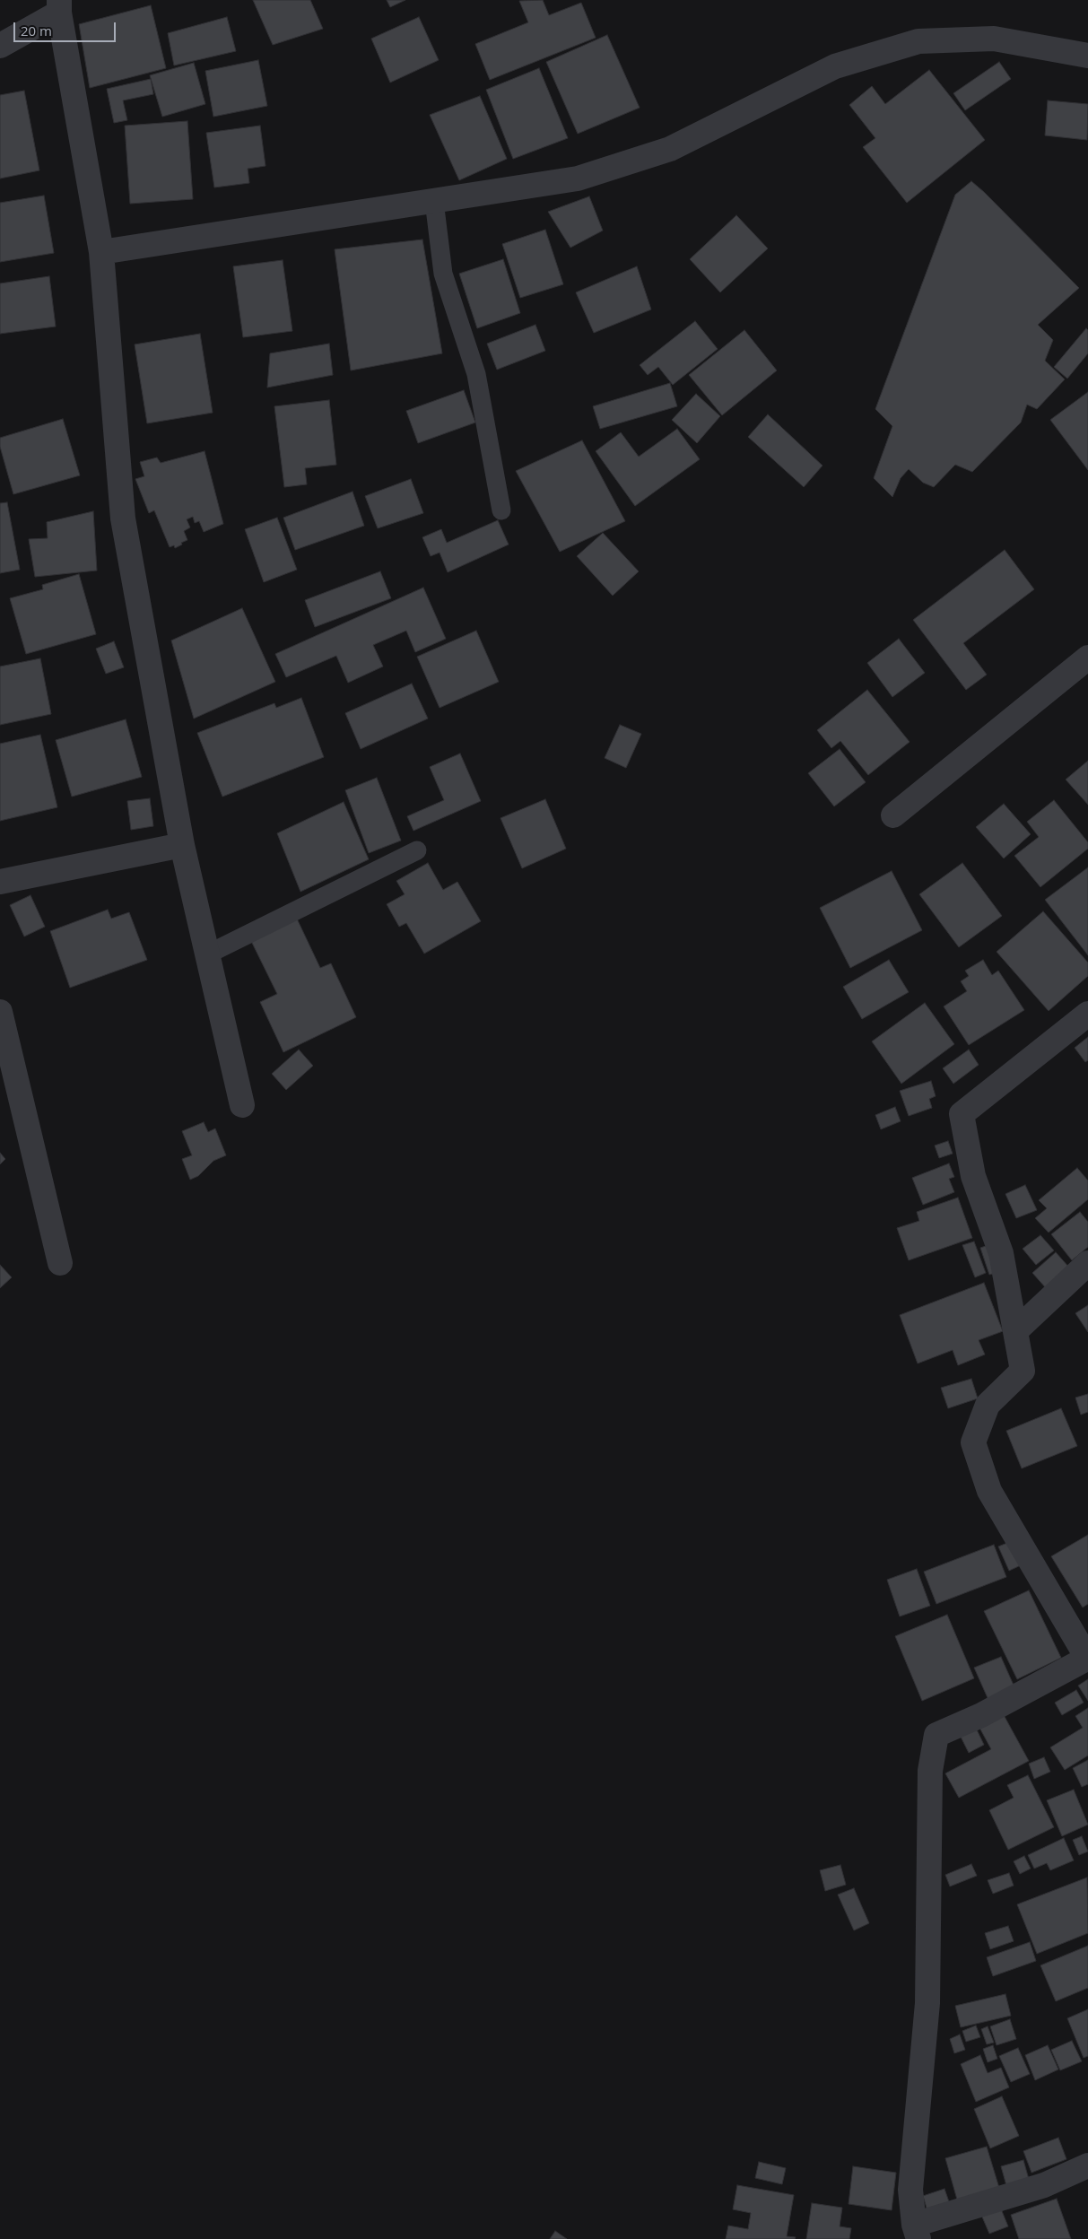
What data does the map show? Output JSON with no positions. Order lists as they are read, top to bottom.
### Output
{
  "scale_bar": "20 m"
}
